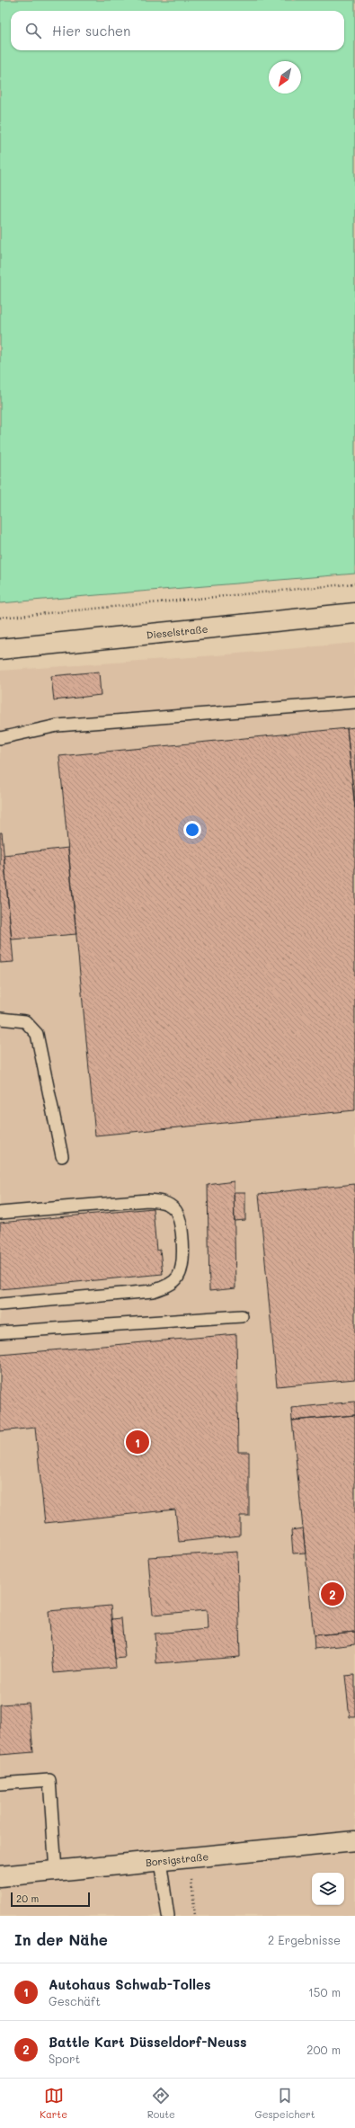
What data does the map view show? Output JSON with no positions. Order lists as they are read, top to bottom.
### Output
{
  "streets": {
    "street": ["Dieselstraße", "Borsigstraße"]
  },
  "scale_bar": "20 m",
  "north": "bottom left",
  "page": {
    "search": "Hier suchen",
    "pins": ["1", "2"],
    "scale": "20 m",
    "heading": ["In der Nähe", "2 Ergebnisse"],
    "list": [
      {
        "mark": "1",
        "name": "Autohaus Schwab-Tolles",
        "note": "Geschäft",
        "value": "150 m"
      },
      {
        "mark": "2",
        "name": "Battle Kart Düsseldorf-Neuss",
        "note": "Sport",
        "value": "200 m"
      }
    ],
    "nav": ["Karte", "Route", "Gespeichert"]
  }
}
